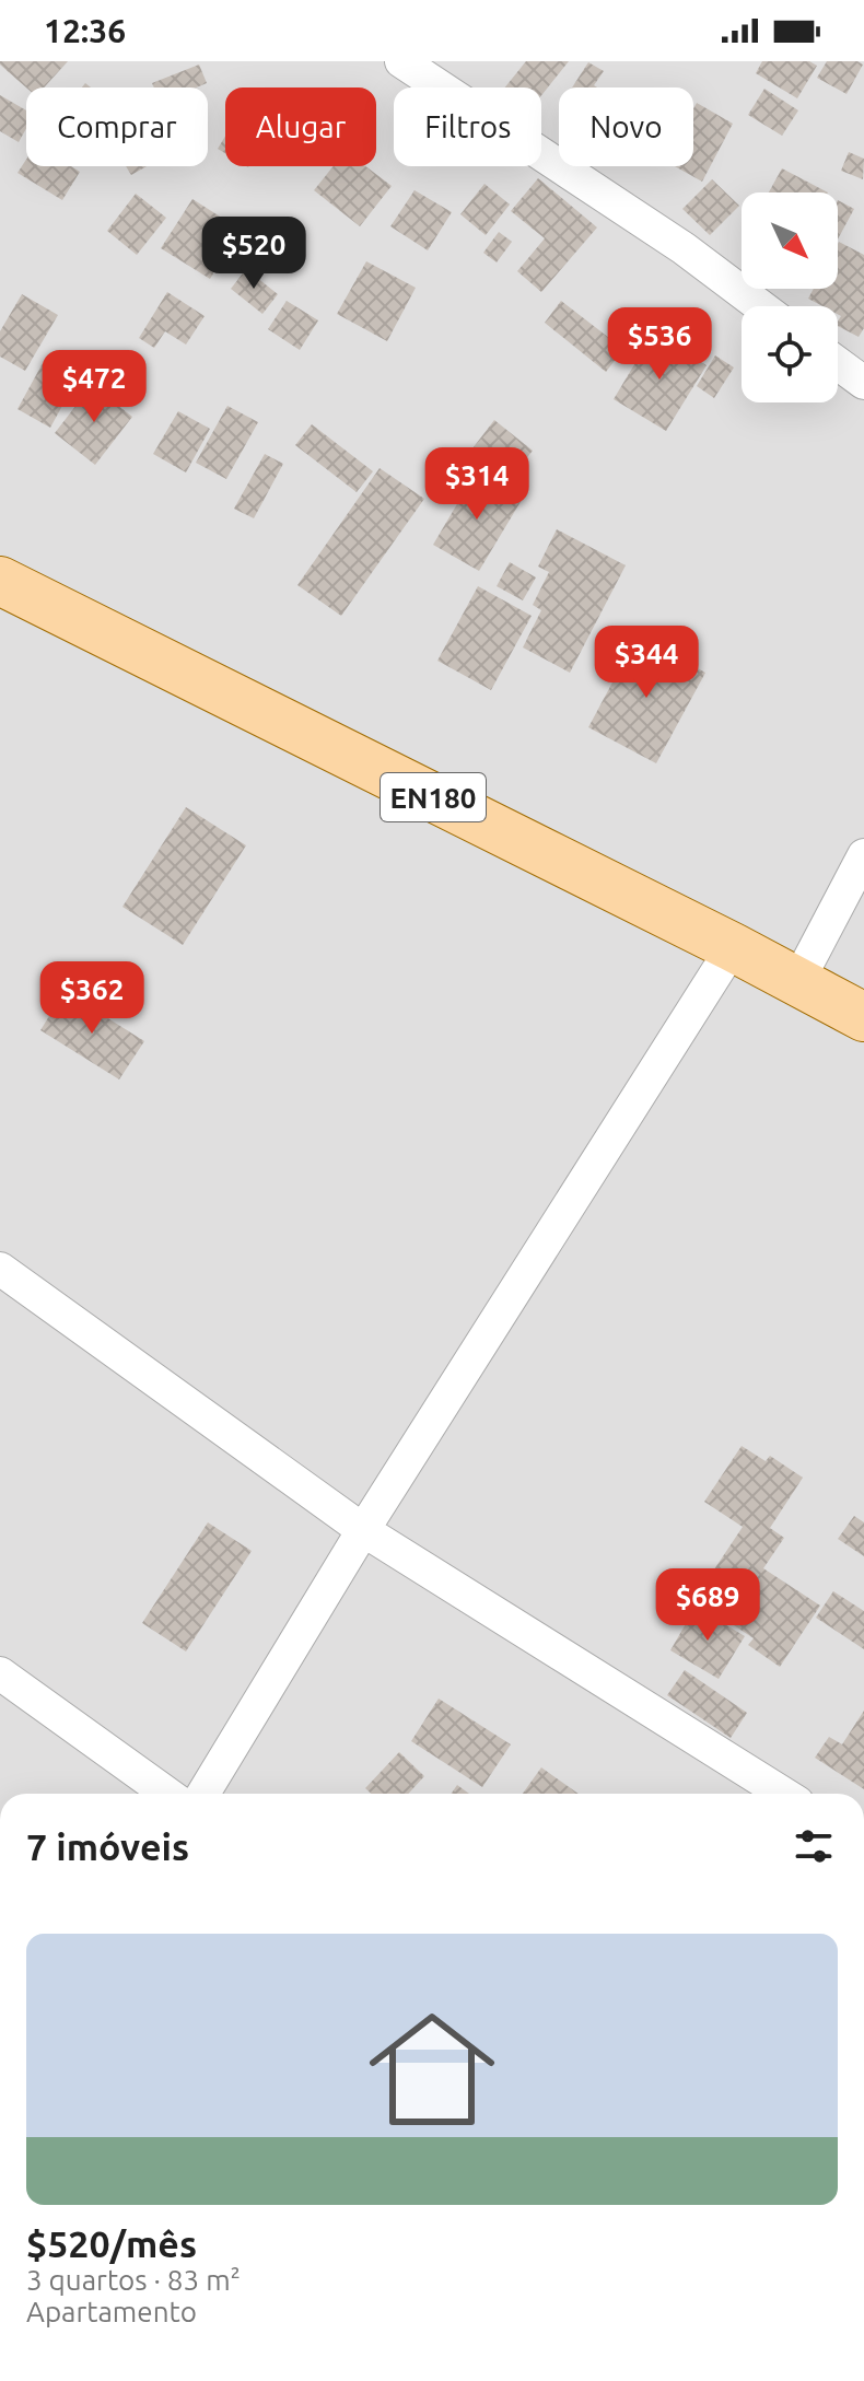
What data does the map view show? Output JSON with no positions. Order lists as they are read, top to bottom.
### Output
{
  "streets": {
    "main road": ["EN180"]
  },
  "north": "bottom right",
  "page": {
    "status": "12:36",
    "chip": [
      "Comprar",
      "Alugar",
      "Filtros",
      "Novo"
    ],
    "price": [
      "$520",
      "$536",
      "$472",
      "$314",
      "$344",
      "$362",
      "$689"
    ],
    "heading": "7 imóveis",
    "list": [
      {
        "name": "$520/mês",
        "note": "3 quartos · 83 m² · Apartamento"
      }
    ]
  }
}
